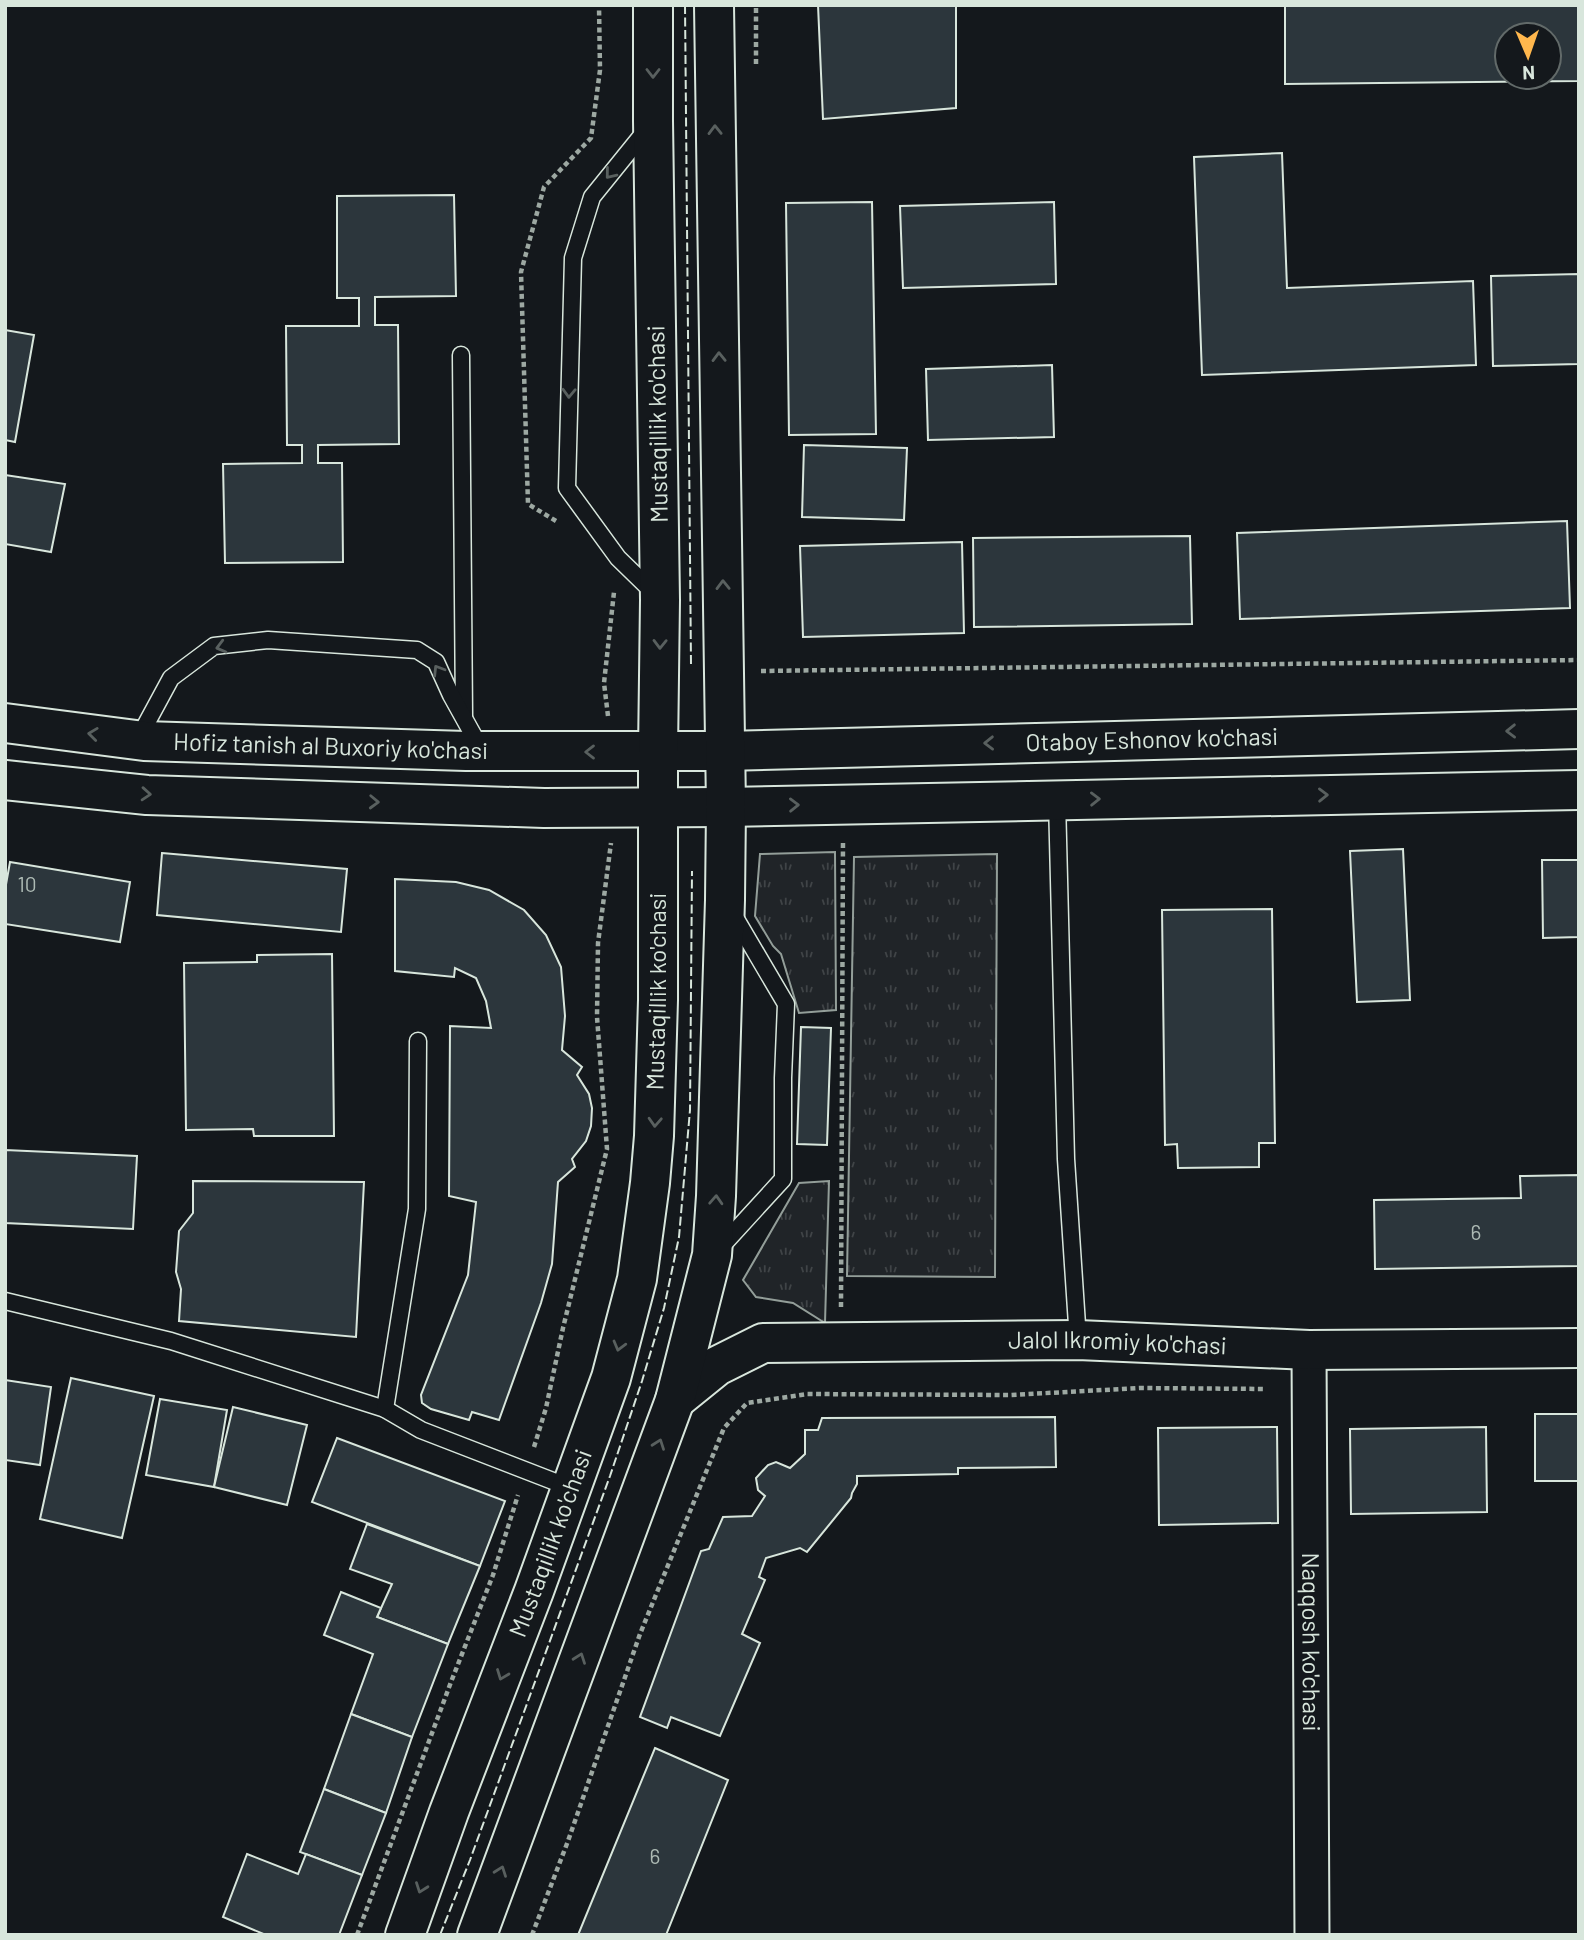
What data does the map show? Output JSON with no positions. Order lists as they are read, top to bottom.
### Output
{
  "streets": {
    "main road": [
      "Mustaqillik ko'chasi",
      "Otaboy Eshonov ko'chasi",
      "Hofiz tanish al Buxoriy ko'chasi",
      "Jalol Ikromiy ko'chasi"
    ],
    "street": ["Naqqosh ko'chasi"]
  },
  "crossings": [
    ["Mustaqillik ko'chasi", "Otaboy Eshonov ko'chasi"],
    ["Mustaqillik ko'chasi", "Hofiz tanish al Buxoriy ko'chasi"],
    ["Otaboy Eshonov ko'chasi", "Hofiz tanish al Buxoriy ko'chasi"],
    ["Jalol Ikromiy ko'chasi", "Naqqosh ko'chasi"]
  ],
  "house_numbers": ["10", "6", "6"],
  "north": "bottom"
}
